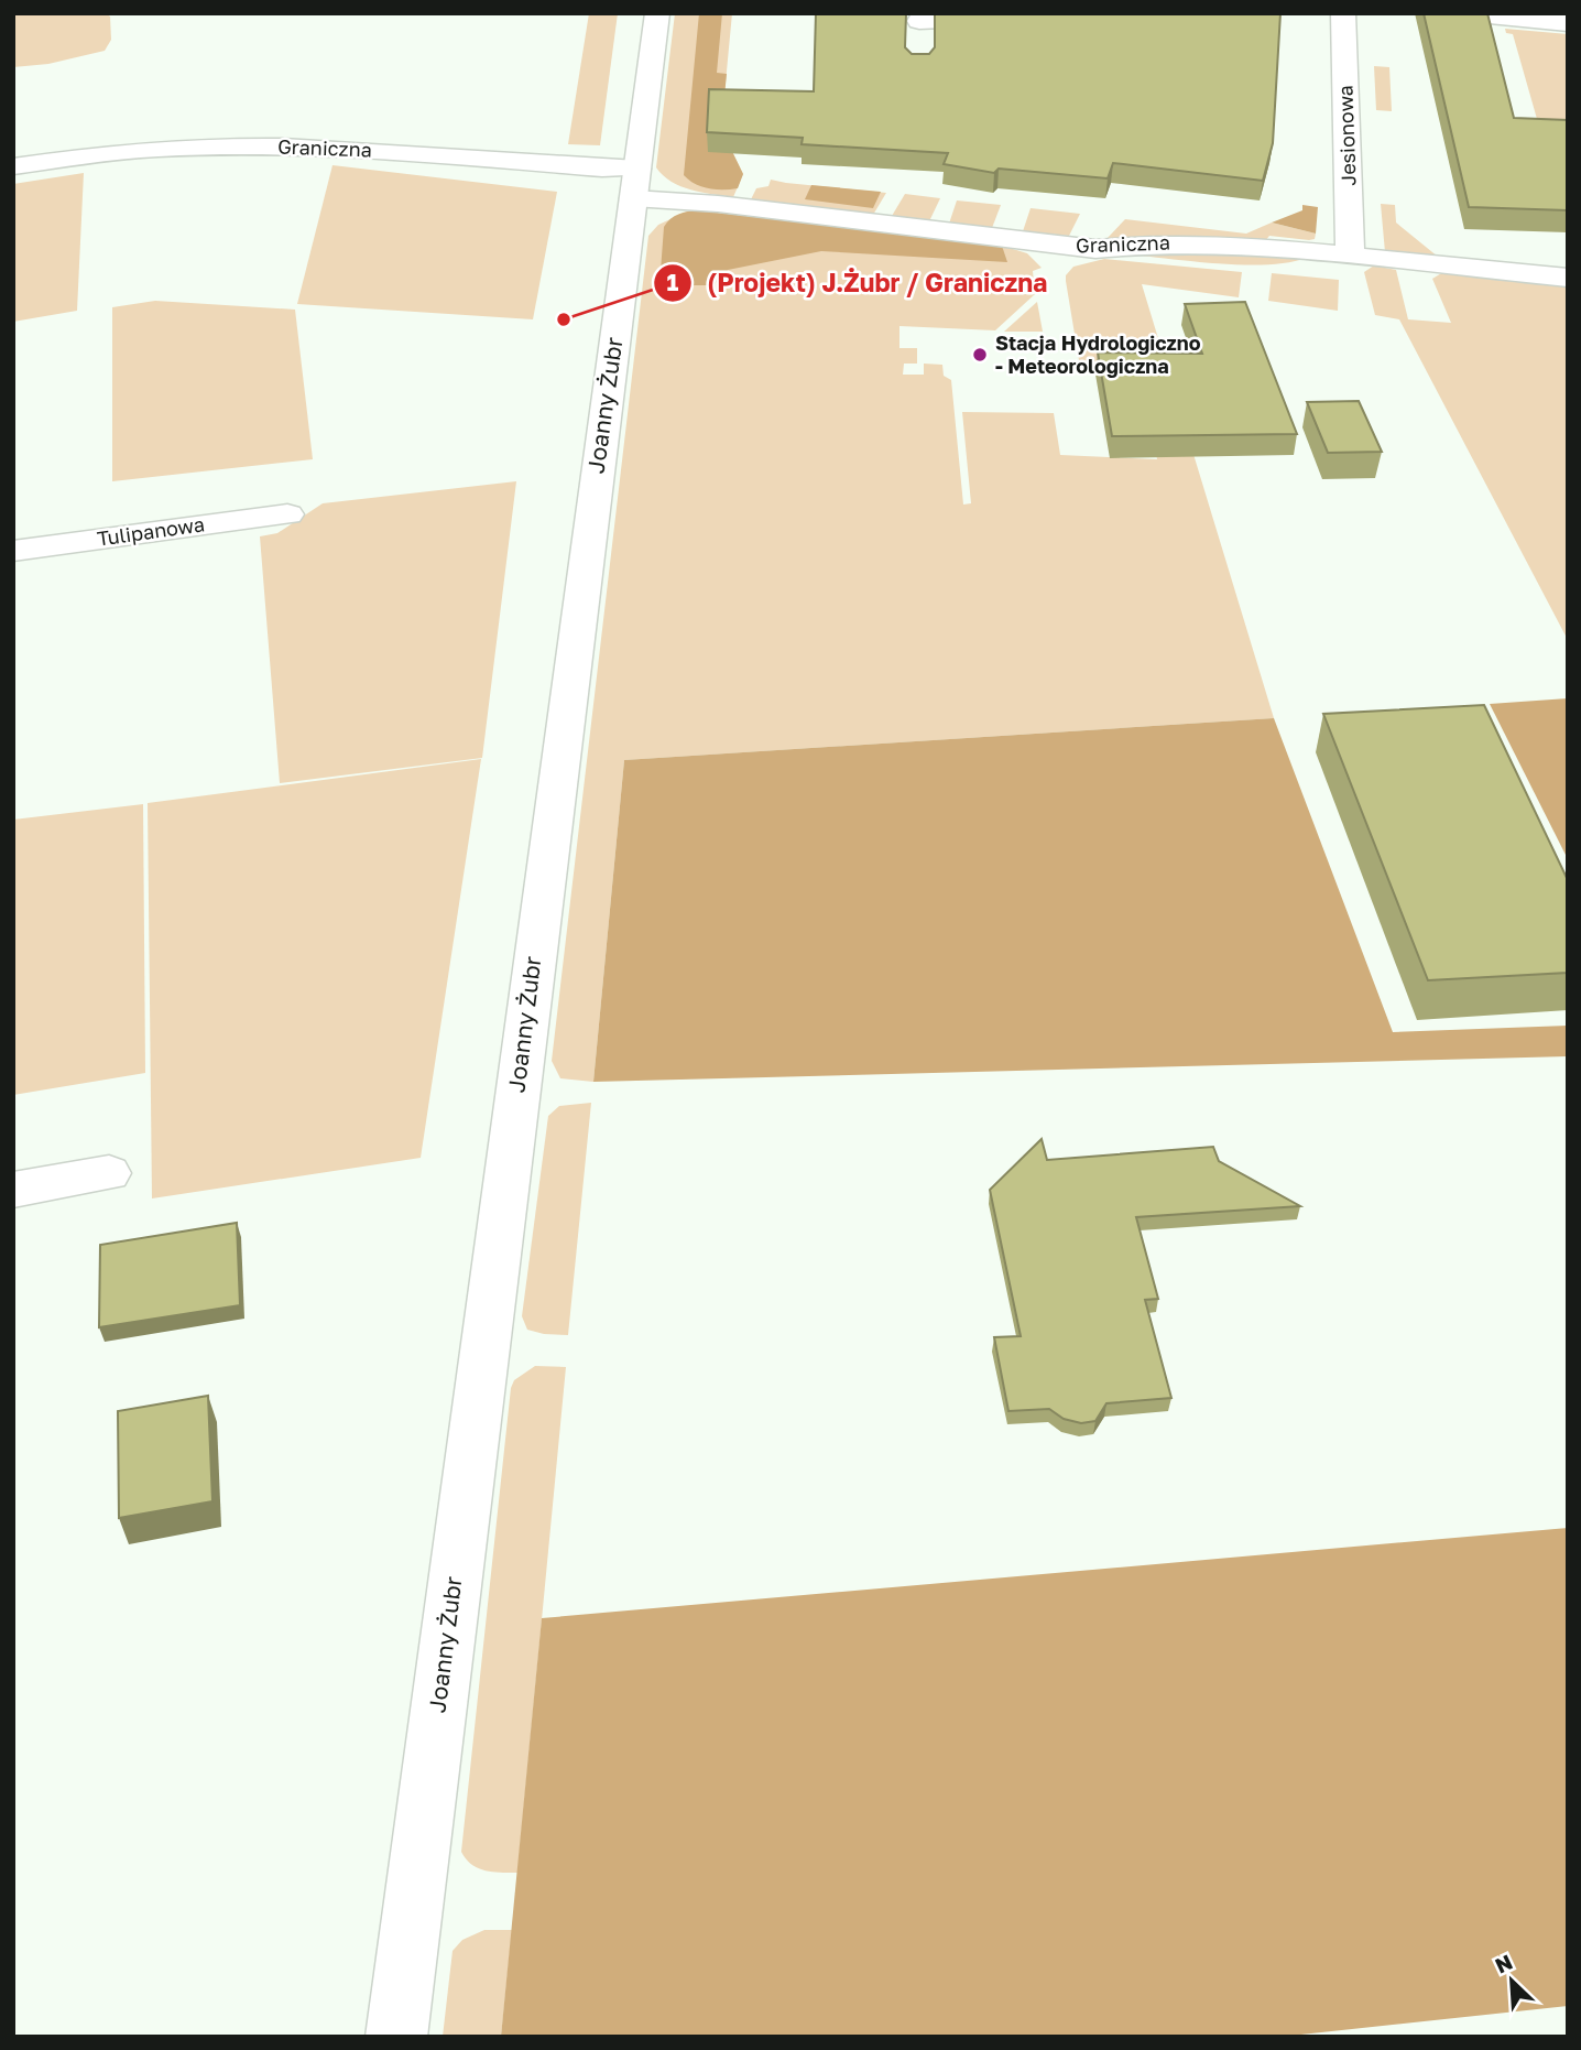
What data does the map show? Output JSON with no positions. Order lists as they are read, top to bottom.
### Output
{
  "streets": {
    "street": [
      "Jesionowa",
      "Graniczna",
      "Joanny Żubr",
      "Tulipanowa"
    ]
  },
  "crossings": [
    ["Jesionowa", "Graniczna"],
    ["Graniczna", "Joanny Żubr"]
  ],
  "places": ["(Projekt) J.Żubr / Graniczna", "Stacja Hydrologiczno - Meteorologiczna"],
  "north": "top left"
}
